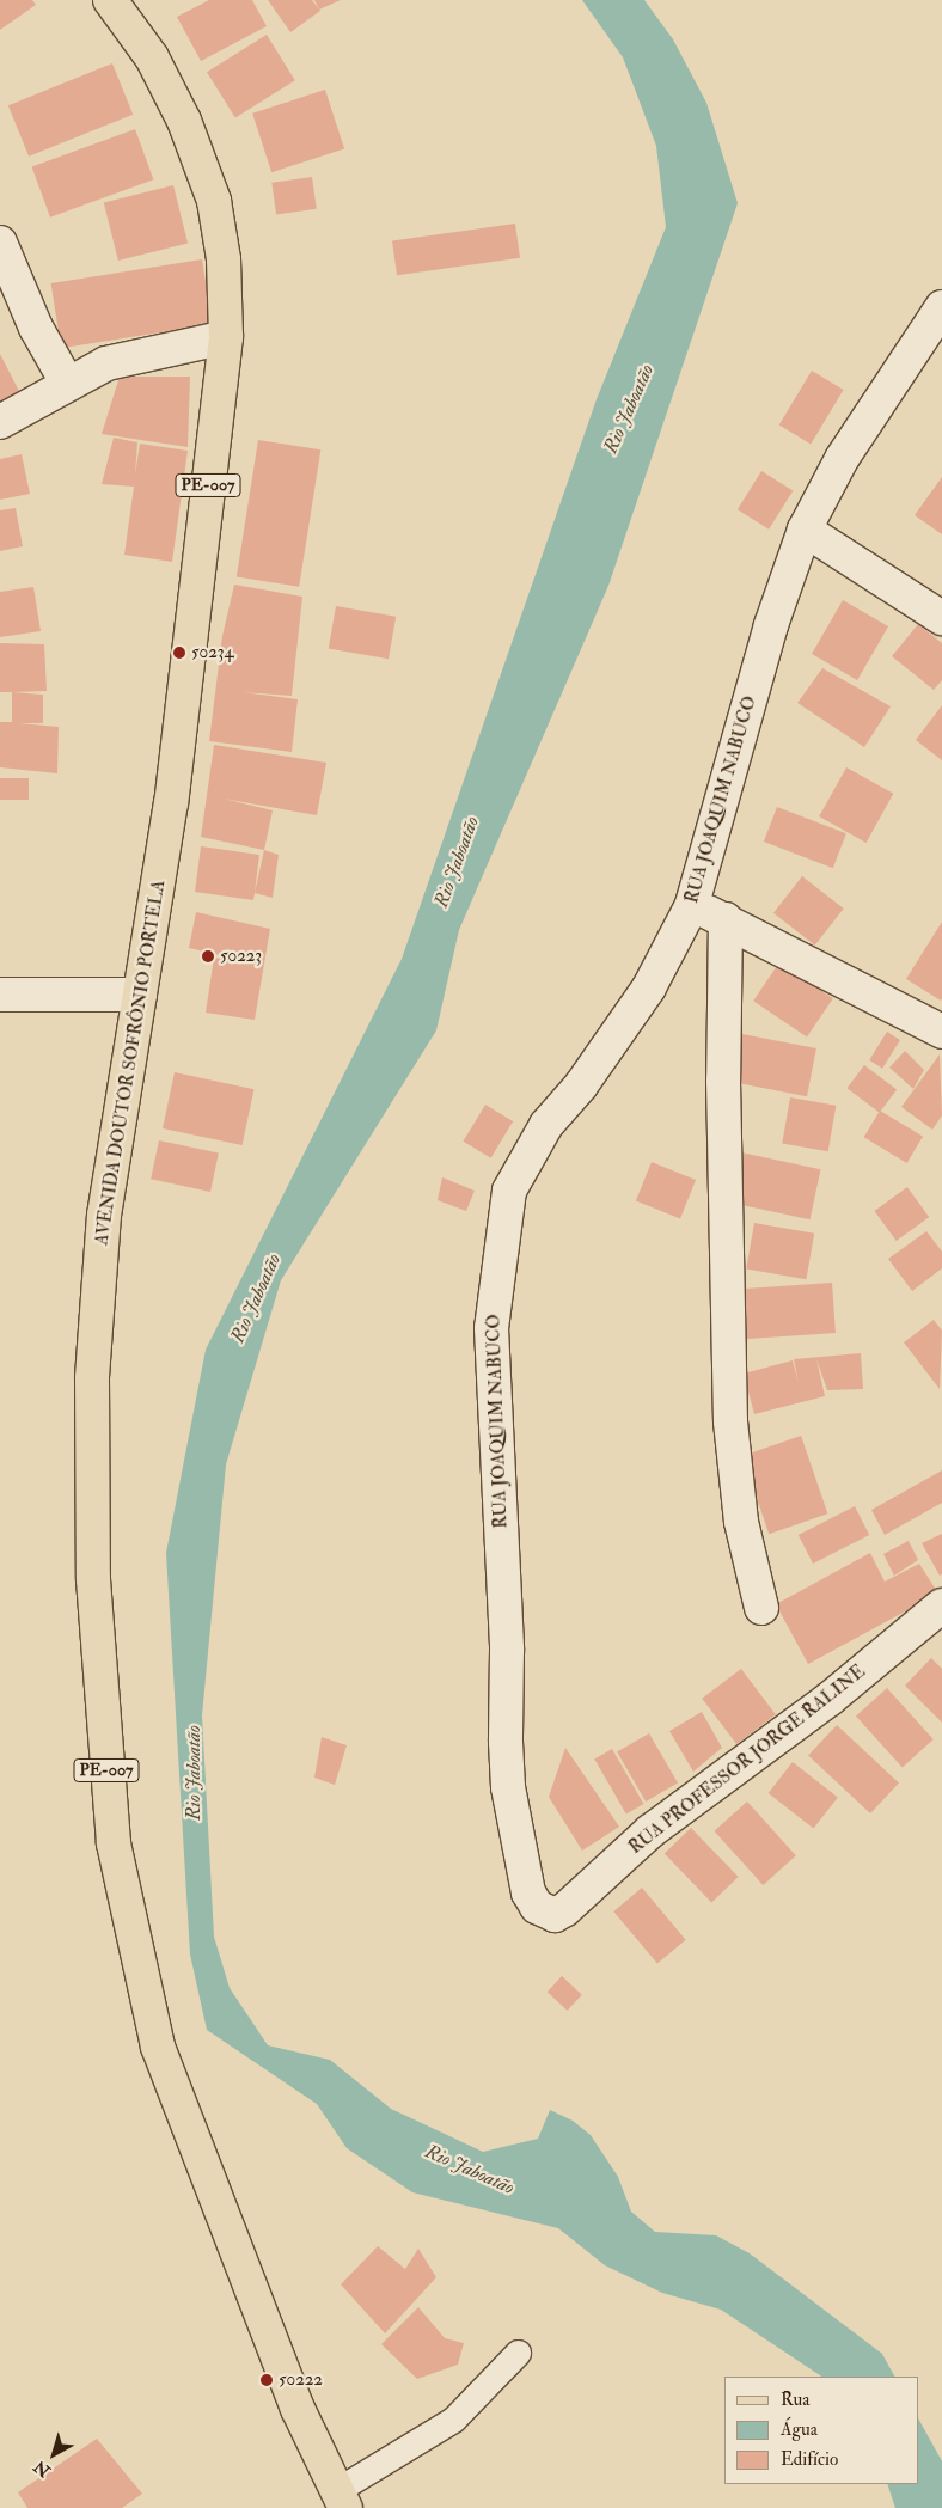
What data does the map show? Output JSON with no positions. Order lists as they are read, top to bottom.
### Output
{
  "streets": {
    "main road": ["PE-007", "AVENIDA DOUTOR SOFRÔNIO PORTELA"],
    "street": ["RUA JOAQUIM NABUCO", "RUA PROFESSOR JORGE RALINE"]
  },
  "crossings": [
    ["RUA JOAQUIM NABUCO", "RUA PROFESSOR JORGE RALINE"]
  ],
  "water": ["Rio Jaboatão"],
  "places": ["50234", "50223", "50222"],
  "legend": ["Rua", "Água", "Edifício"],
  "north": "bottom left"
}
